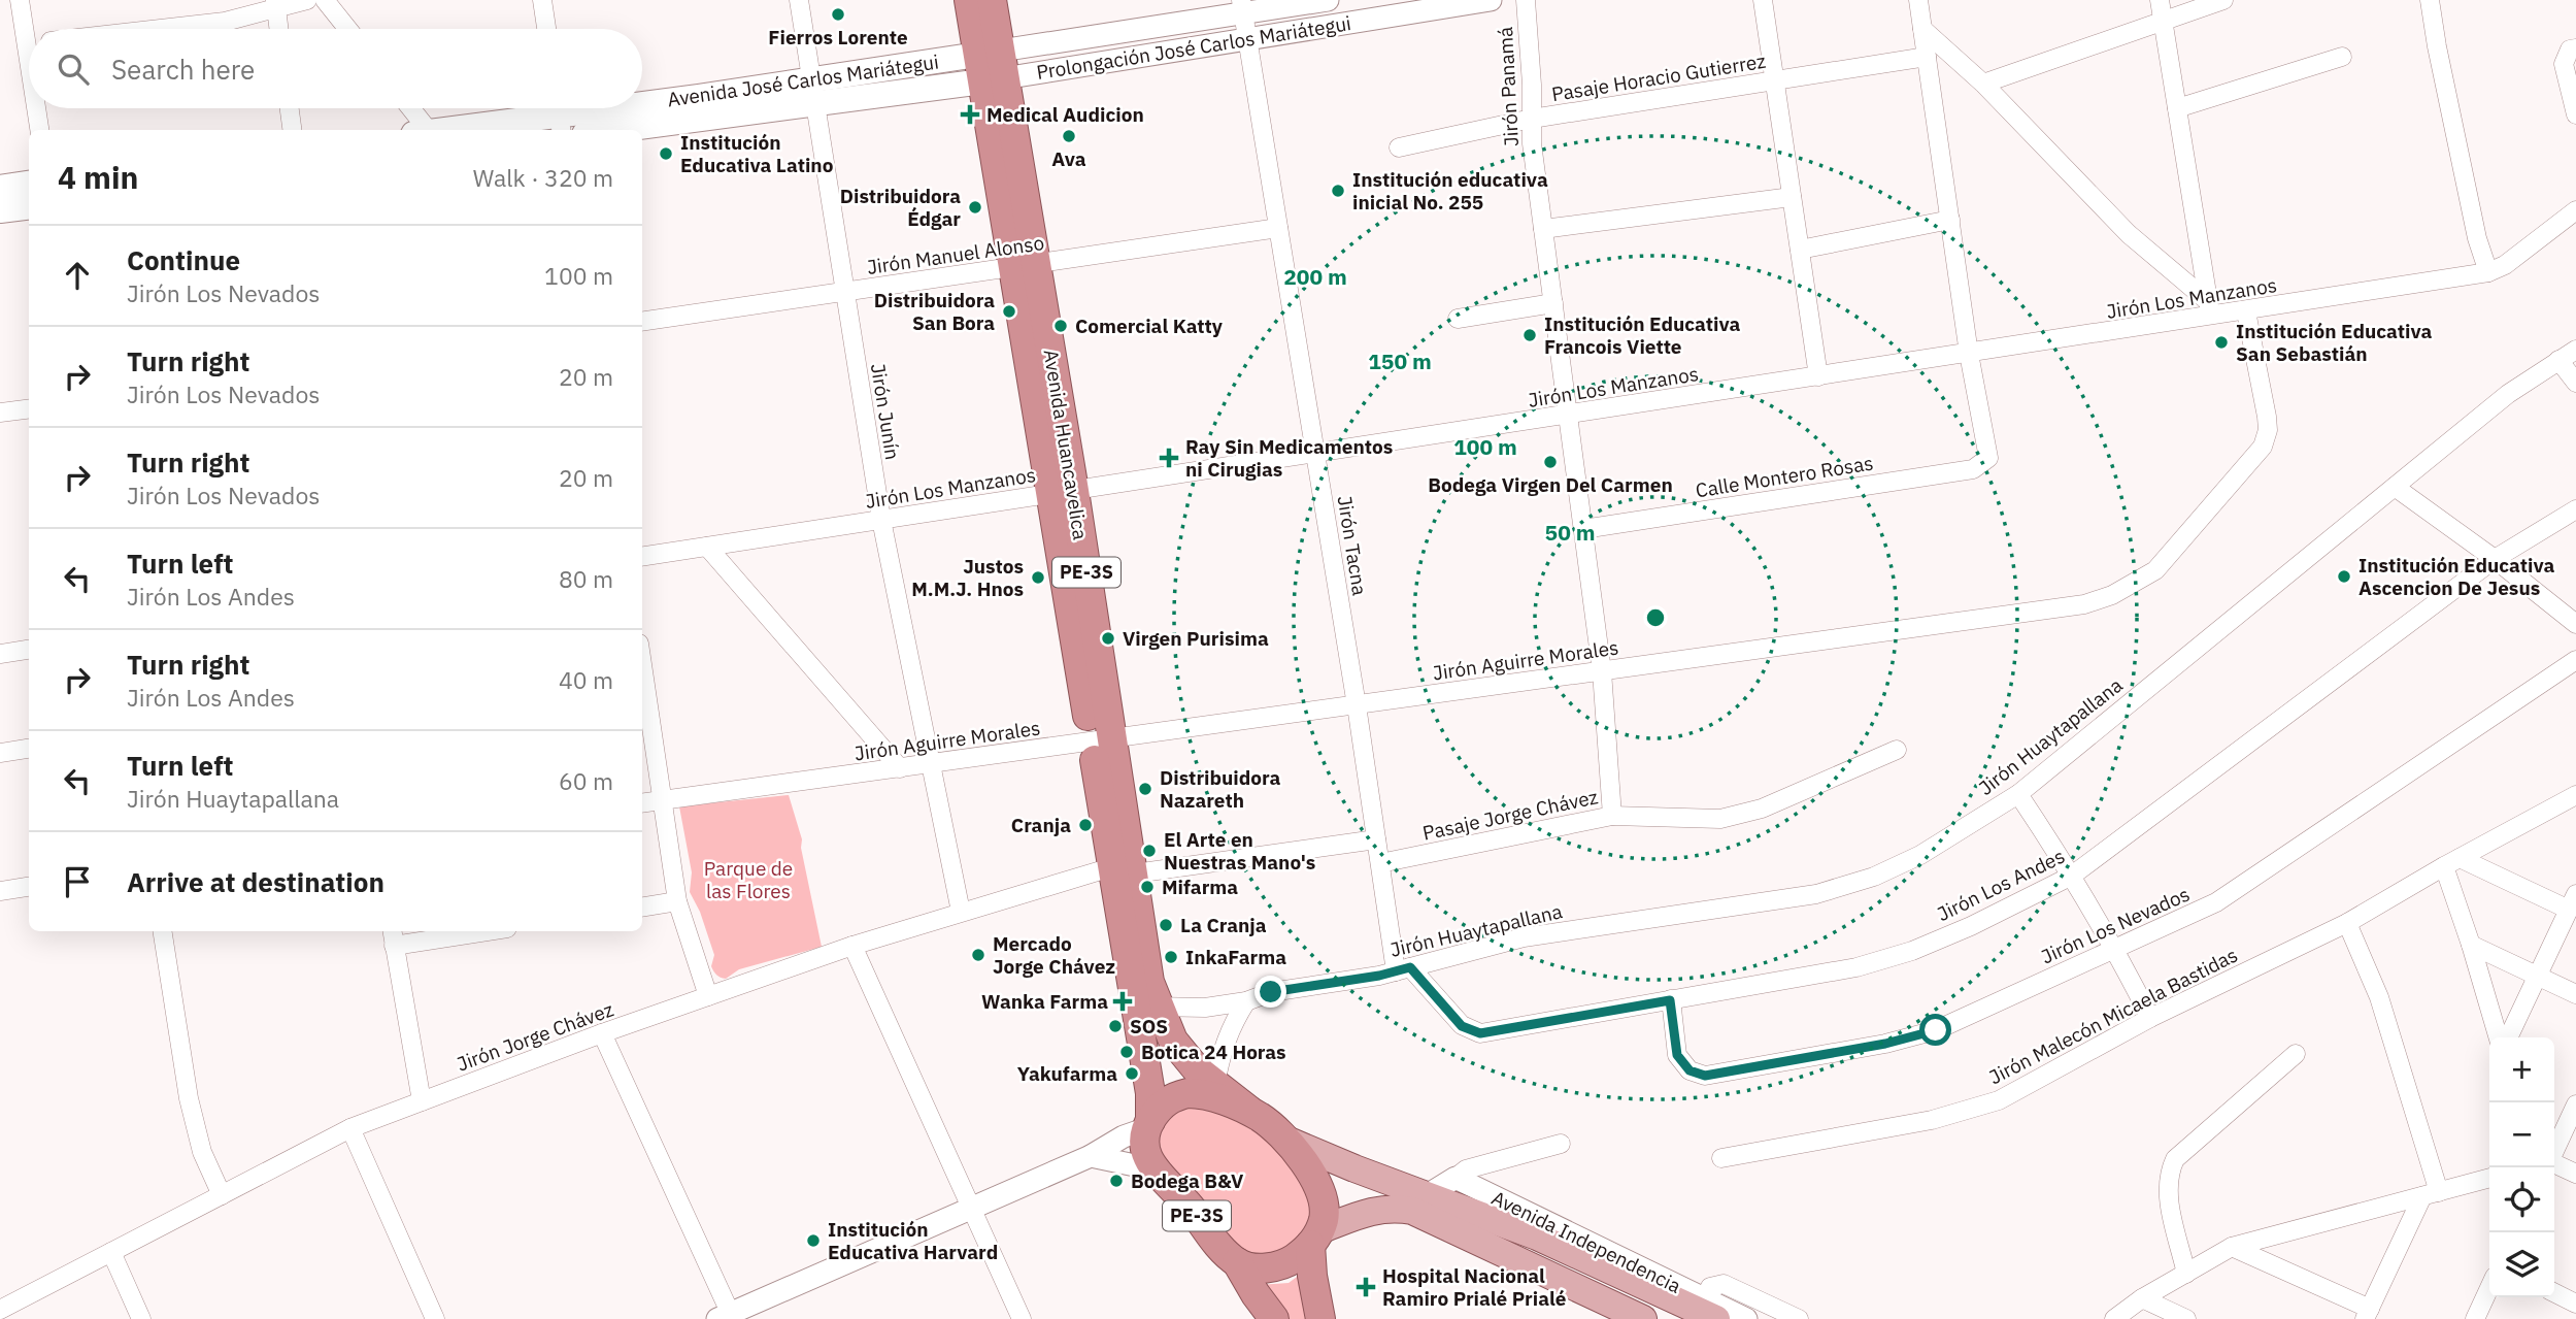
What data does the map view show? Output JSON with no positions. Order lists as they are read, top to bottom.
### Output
{
  "streets": {
    "highway": ["Avenida Huancavelica", "PE-3S"],
    "main road": ["Avenida José Carlos Mariátegui", "Avenida Independencia"],
    "street": [
      "Prolongación José Carlos Mariátegui",
      "Pasaje Horacio Gutierrez",
      "Jirón Panamá",
      "Jirón Manuel Alonso",
      "Jirón Los Manzanos",
      "Jirón Junín",
      "Calle Montero Rosas",
      "Jirón Tacna",
      "Jirón Aguirre Morales",
      "Jirón Huaytapallana",
      "Pasaje Jorge Chávez",
      "Jirón Los Andes",
      "Jirón Los Nevados",
      "Jirón Malecón Micaela Bastidas",
      "Jirón Jorge Chávez"
    ]
  },
  "crossings": [
    ["Prolongación José Carlos Mariátegui", "Avenida José Carlos Mariátegui"],
    ["Prolongación José Carlos Mariátegui", "Avenida Huancavelica"],
    ["Prolongación José Carlos Mariátegui", "Jirón Tacna"],
    ["Pasaje Horacio Gutierrez", "Jirón Panamá"],
    ["Avenida José Carlos Mariátegui", "Jirón Junín"],
    ["Avenida José Carlos Mariátegui", "Avenida Huancavelica"],
    ["Jirón Panamá", "Jirón Los Manzanos"],
    ["Jirón Panamá", "Calle Montero Rosas"],
    ["Jirón Panamá", "Jirón Aguirre Morales"],
    ["Jirón Panamá", "Pasaje Jorge Chávez"],
    ["Jirón Manuel Alonso", "Jirón Junín"],
    ["Jirón Manuel Alonso", "Avenida Huancavelica"],
    ["Jirón Manuel Alonso", "Jirón Tacna"],
    ["Jirón Los Manzanos", "Jirón Junín"],
    ["Jirón Los Manzanos", "Avenida Huancavelica"],
    ["Jirón Los Manzanos", "Calle Montero Rosas"],
    ["Jirón Los Manzanos", "Jirón Tacna"],
    ["Jirón Los Manzanos", "Jirón Aguirre Morales"],
    ["Jirón Junín", "Jirón Aguirre Morales"],
    ["Jirón Junín", "Jirón Jorge Chávez"],
    ["Avenida Huancavelica", "PE-3S"],
    ["Avenida Huancavelica", "Jirón Aguirre Morales"],
    ["Avenida Huancavelica", "Jirón Huaytapallana"],
    ["Avenida Huancavelica", "Jirón Jorge Chávez"],
    ["Avenida Huancavelica", "Avenida Independencia"],
    ["Jirón Tacna", "Jirón Aguirre Morales"],
    ["Jirón Tacna", "Jirón Huaytapallana"],
    ["Jirón Tacna", "Pasaje Jorge Chávez"],
    ["Jirón Tacna", "Jirón Los Andes"],
    ["PE-3S", "Avenida Independencia"],
    ["Jirón Huaytapallana", "Jirón Los Andes"],
    ["Jirón Los Andes", "Jirón Los Nevados"]
  ],
  "parks": ["Parque de las Flores"],
  "places": {
    "other": [
      "Fierros Lorente",
      "Ava",
      "Institución Educativa Latino",
      "Institución educativa inicial No. 255",
      "Distribuidora Édgar",
      "Distribuidora San Bora",
      "Comercial Katty",
      "Institución Educativa Francois Viette",
      "Institución Educativa San Sebastián",
      "Bodega Virgen Del Carmen",
      "Institución Educativa Ascencion De Jesus",
      "Justos M.M.J. Hnos",
      "Virgen Purisima",
      "Distribuidora Nazareth",
      "Cranja",
      "El Arte en Nuestras Mano's",
      "Mifarma",
      "La Cranja",
      "Mercado Jorge Chávez",
      "InkaFarma",
      "SOS",
      "Botica 24 Horas",
      "Yakufarma",
      "Bodega B&V",
      "Institución Educativa Harvard"
    ],
    "health": [
      "Medical Audicion",
      "Ray Sin Medicamentos ni Cirugias",
      "Wanka Farma",
      "Hospital Nacional Ramiro Prialé Prialé"
    ]
  },
  "page": {
    "search": "Search here",
    "heading": ["4 min", "Walk · 320 m"],
    "list": [
      ["Continue", "Jirón Los Nevados", "100 m"],
      ["Turn right", "Jirón Los Nevados", "20 m"],
      ["Turn right", "Jirón Los Nevados", "20 m"],
      ["Turn left", "Jirón Los Andes", "80 m"],
      ["Turn right", "Jirón Los Andes", "40 m"],
      ["Turn left", "Jirón Huaytapallana", "60 m"],
      "Arrive at destination"
    ],
    "map_buttons": ["+", "−"]
  },
  "rings": [
    "200 m",
    "150 m",
    "100 m",
    "50 m"
  ]
}
